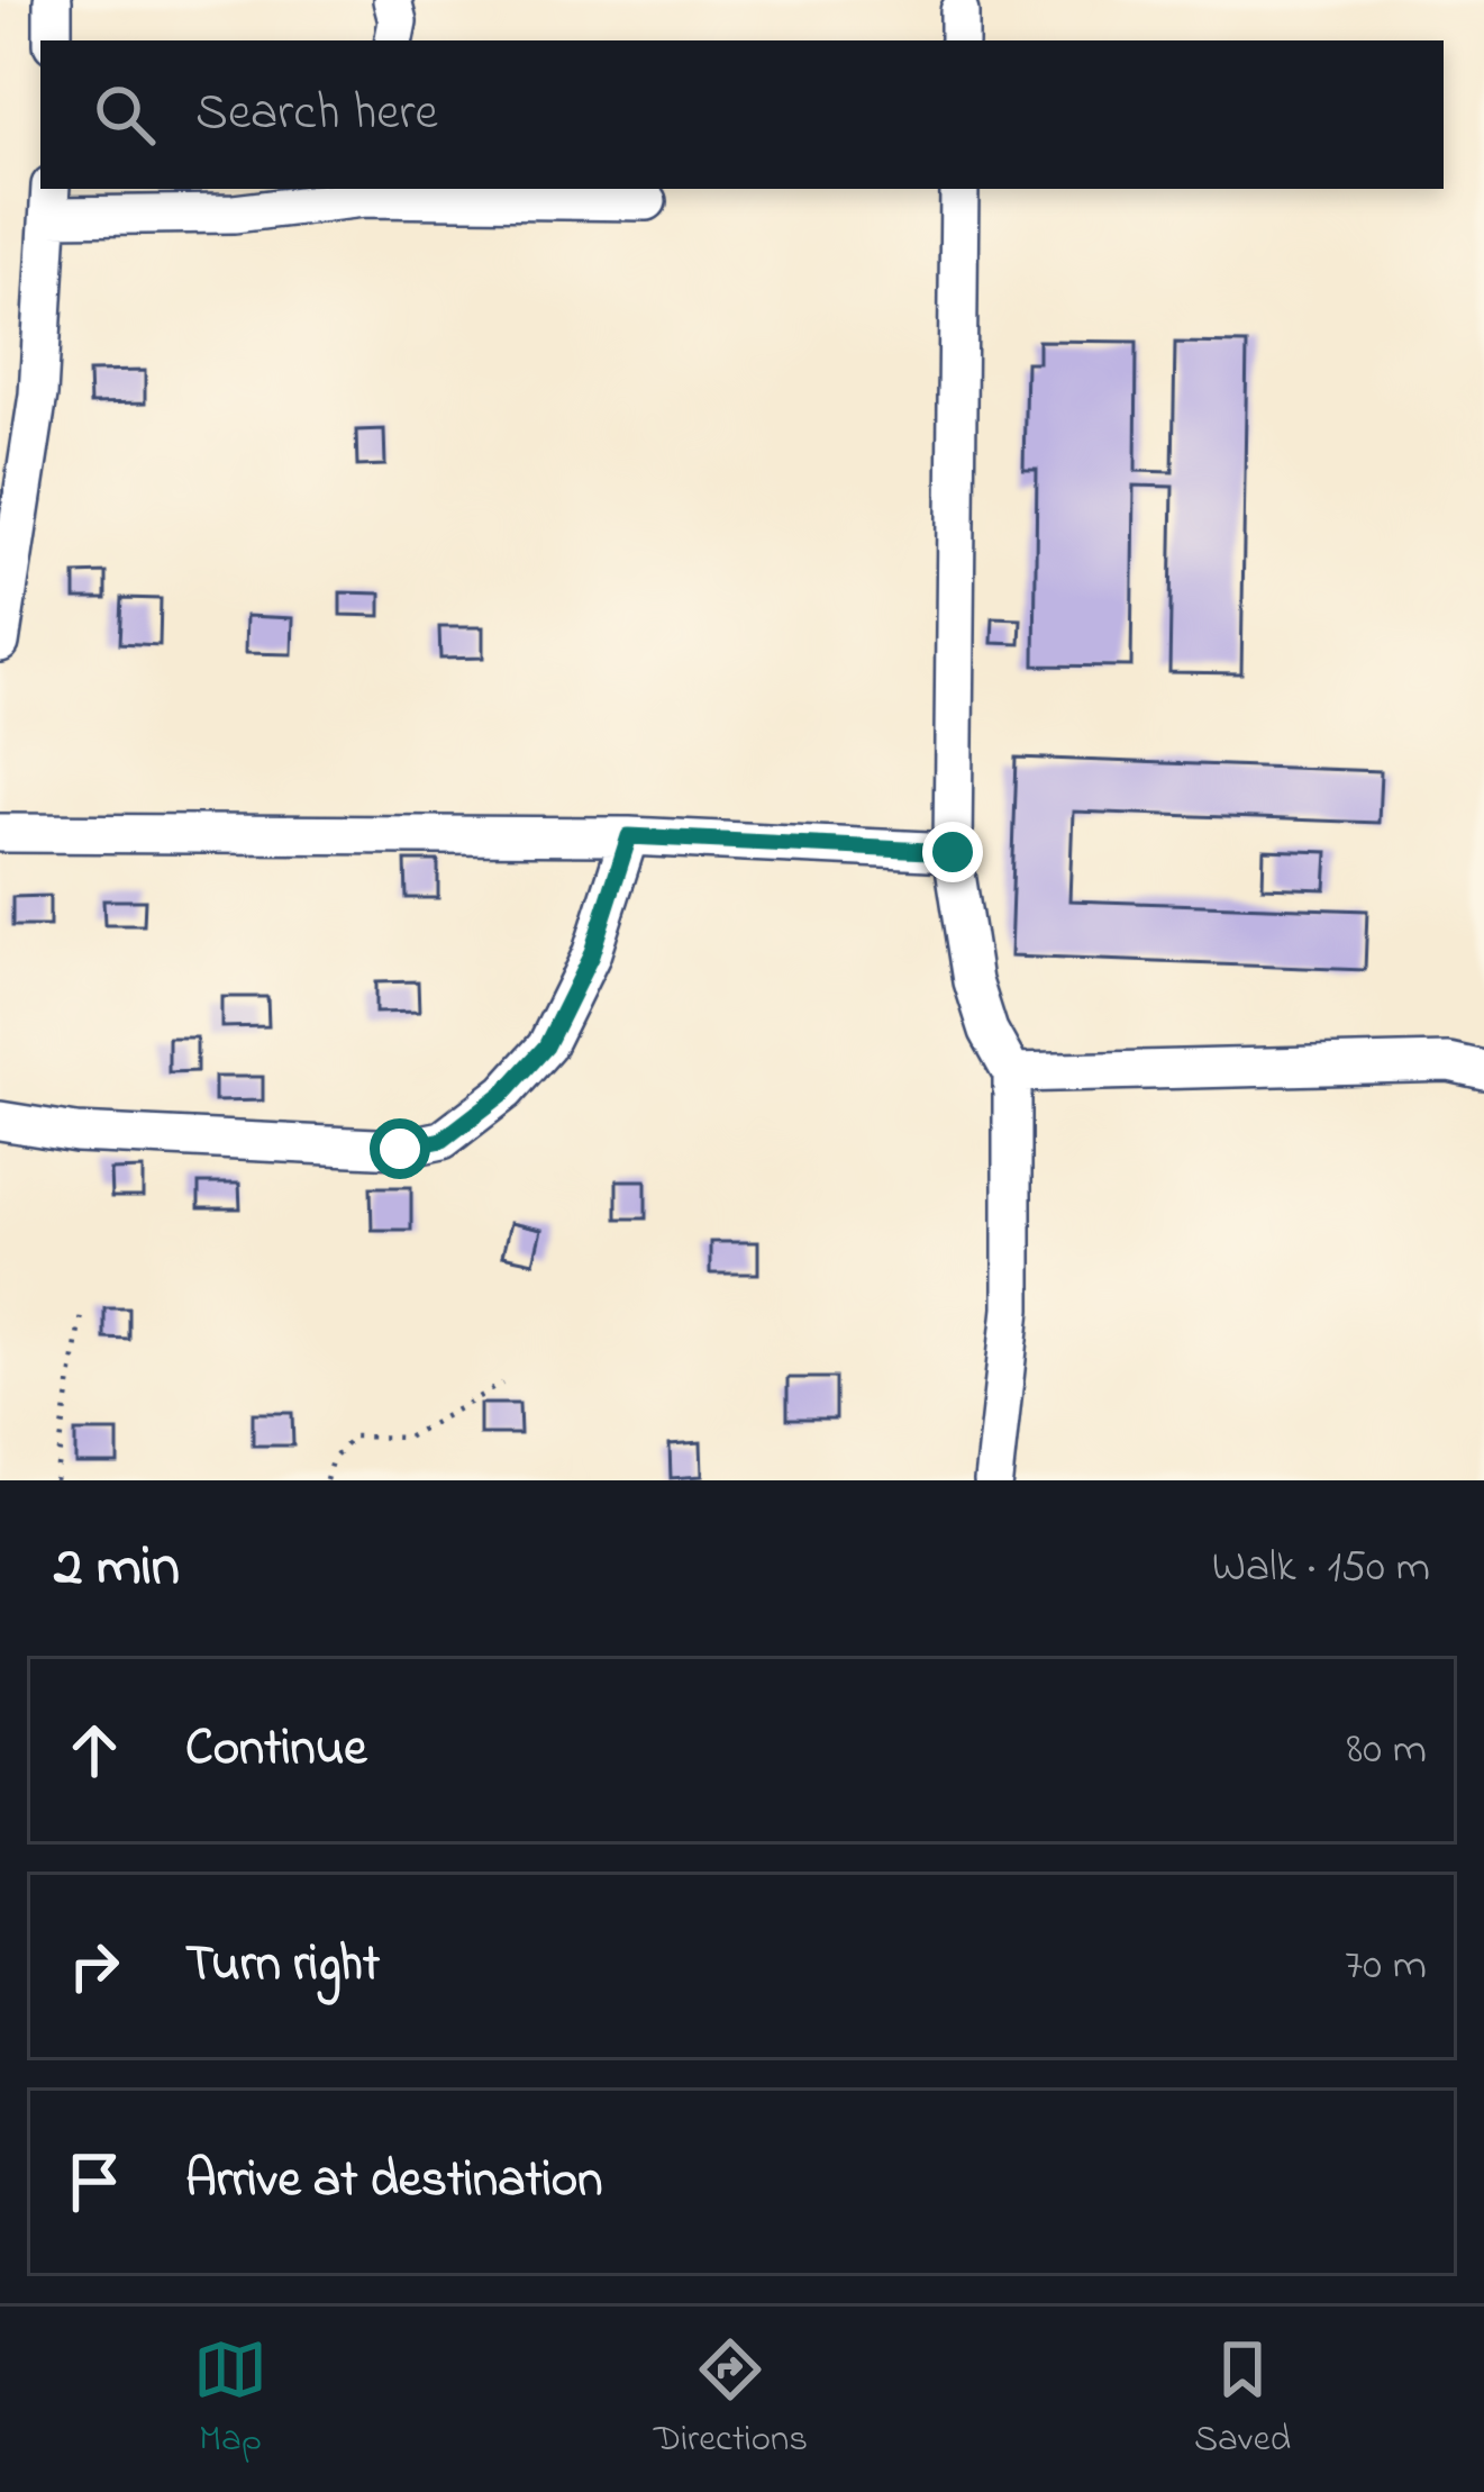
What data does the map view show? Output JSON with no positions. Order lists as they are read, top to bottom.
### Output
{
  "page": {
    "search": "Search here",
    "heading": ["2 min", "Walk · 150 m"],
    "list": [
      ["Continue", "80 m"],
      ["Turn right", "70 m"],
      "Arrive at destination"
    ],
    "nav": ["Map", "Directions", "Saved"]
  }
}
